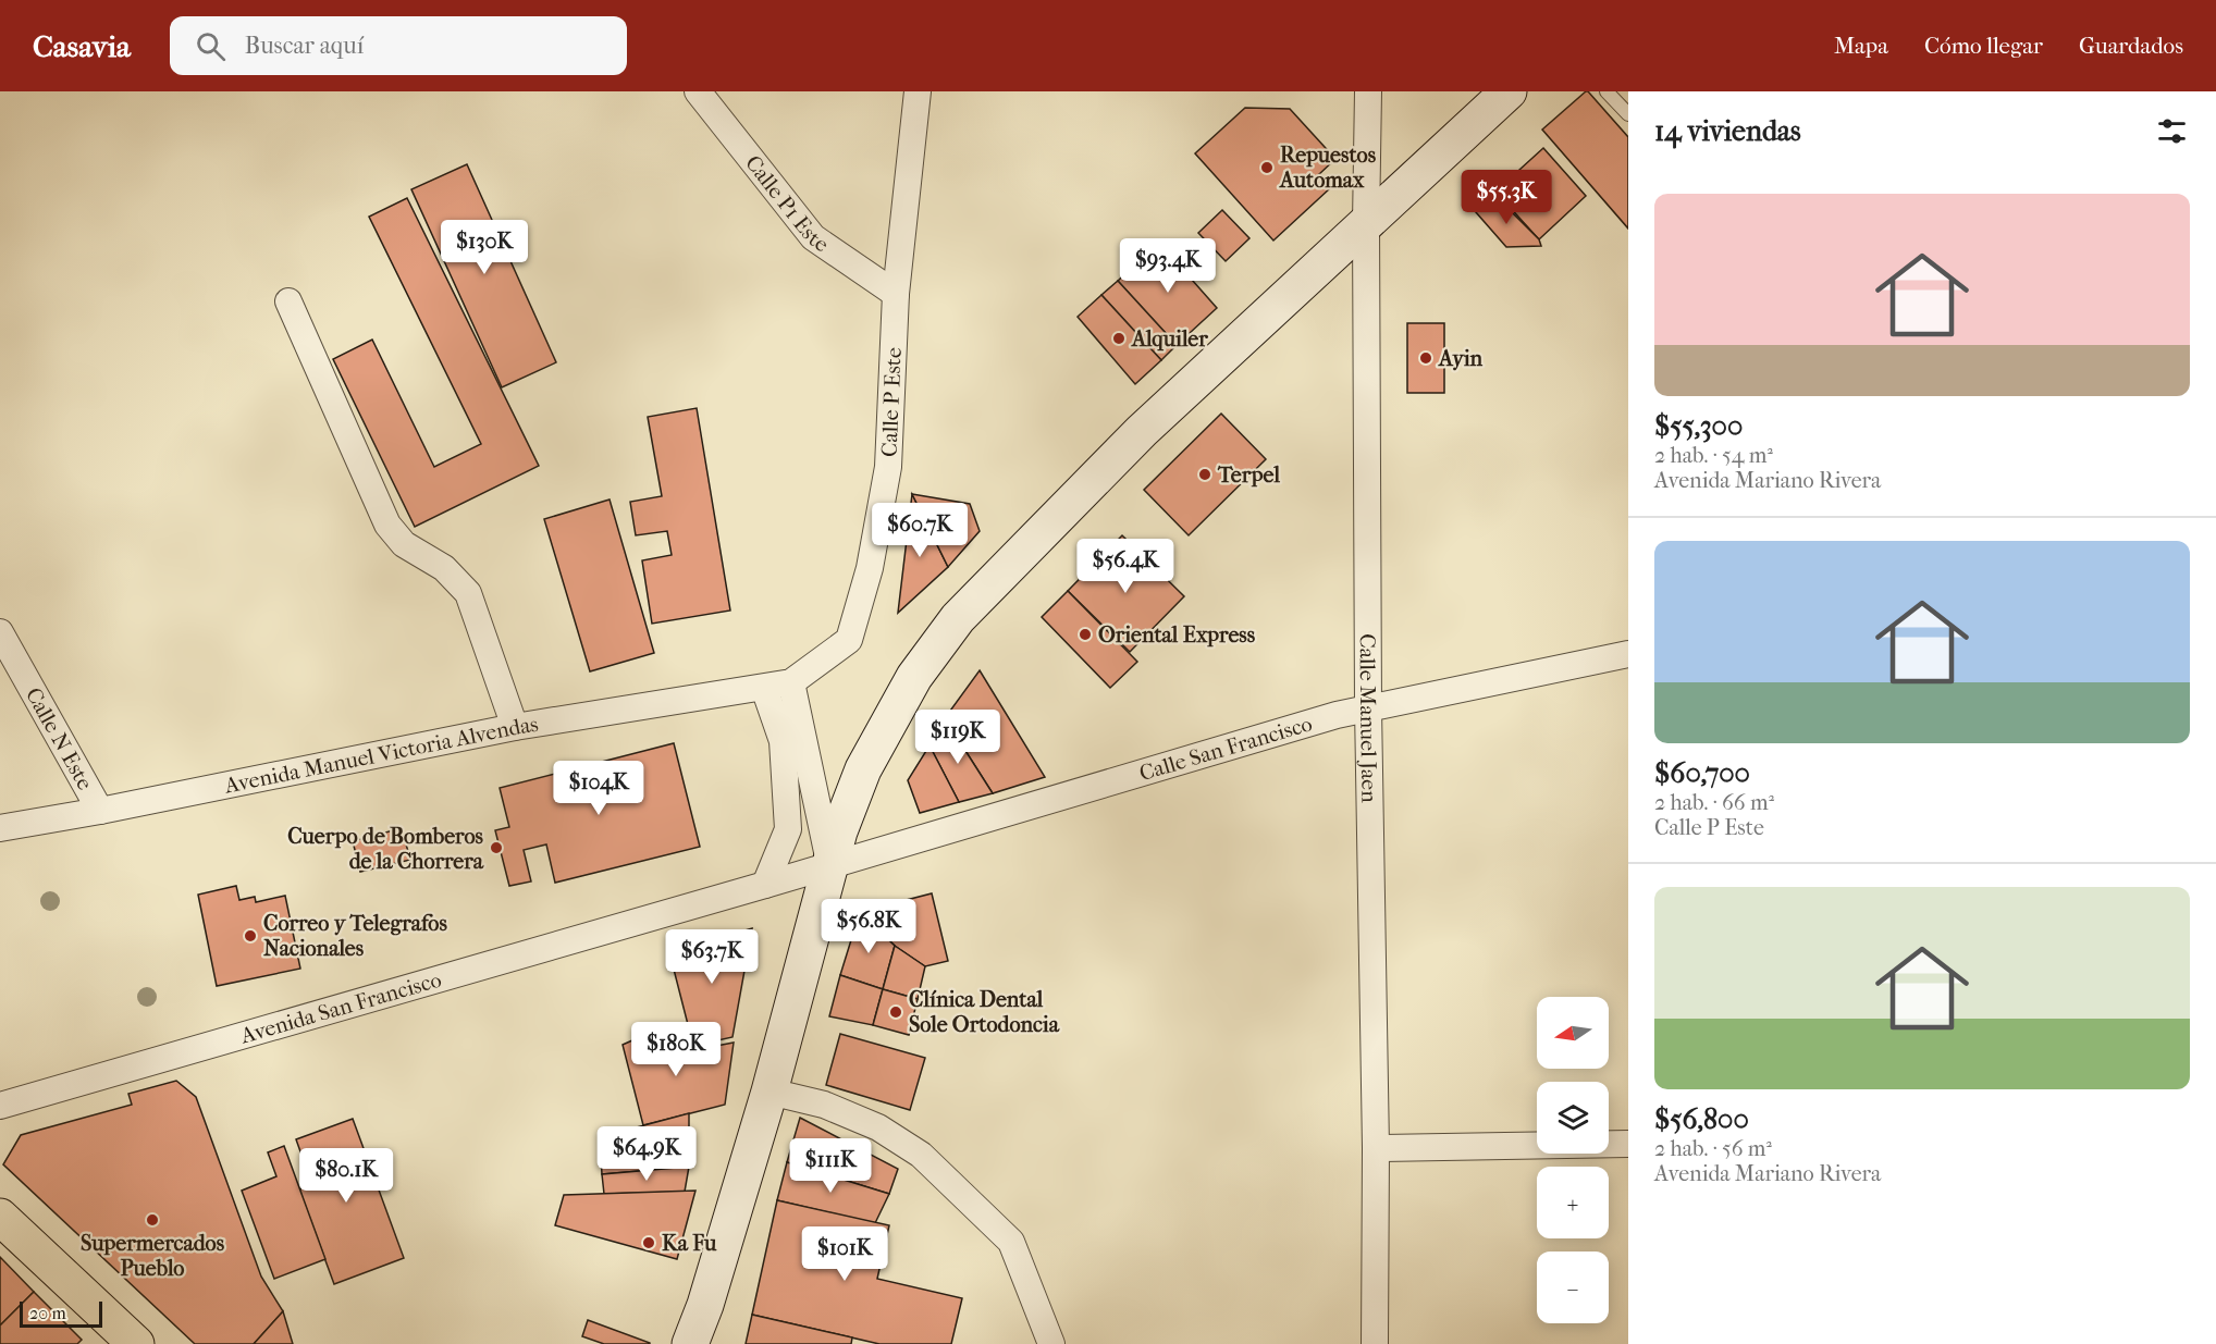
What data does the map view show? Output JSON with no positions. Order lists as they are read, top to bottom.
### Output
{
  "streets": {
    "street": [
      "Calle P1 Este",
      "Calle P Este",
      "Calle Manuel Jaen",
      "Calle N Este",
      "Calle San Francisco",
      "Avenida Manuel Victoria Alvendas",
      "Avenida San Francisco"
    ]
  },
  "crossings": [
    ["Calle P1 Este", "Calle P Este"],
    ["Calle P Este", "Avenida Manuel Victoria Alvendas"],
    ["Calle Manuel Jaen", "Calle San Francisco"],
    ["Calle N Este", "Avenida Manuel Victoria Alvendas"],
    ["Calle San Francisco", "Avenida San Francisco"]
  ],
  "places": [
    "Repuestos Automax",
    "Alquiler",
    "Ayin",
    "Terpel",
    "Oriental Express",
    "Cuerpo de Bomberos de la Chorrera",
    "Correo y Telegrafos Nacionales",
    "Clínica Dental Sole Ortodoncia",
    "Supermercados Pueblo",
    "Ka Fu"
  ],
  "scale_bar": "20 m",
  "north": "left",
  "page": {
    "header": "Casavia",
    "search": "Buscar aquí",
    "nav": ["Mapa", "Cómo llegar", "Guardados"],
    "heading": "14 viviendas",
    "price": [
      "$55.3K",
      "$130K",
      "$93.4K",
      "$60.7K",
      "$56.4K",
      "$119K",
      "$104K",
      "$56.8K",
      "$63.7K",
      "$180K",
      "$64.9K",
      "$111K",
      "$80.1K",
      "$101K"
    ],
    "list": [
      {
        "name": "$55,300",
        "note": "2 hab. · 54 m² · Avenida Mariano Rivera"
      },
      {
        "name": "$60,700",
        "note": "2 hab. · 66 m² · Calle P Este"
      },
      {
        "name": "$56,800",
        "note": "2 hab. · 56 m² · Avenida Mariano Rivera"
      }
    ],
    "map_buttons": ["+", "−"],
    "scale": "20 m"
  }
}
